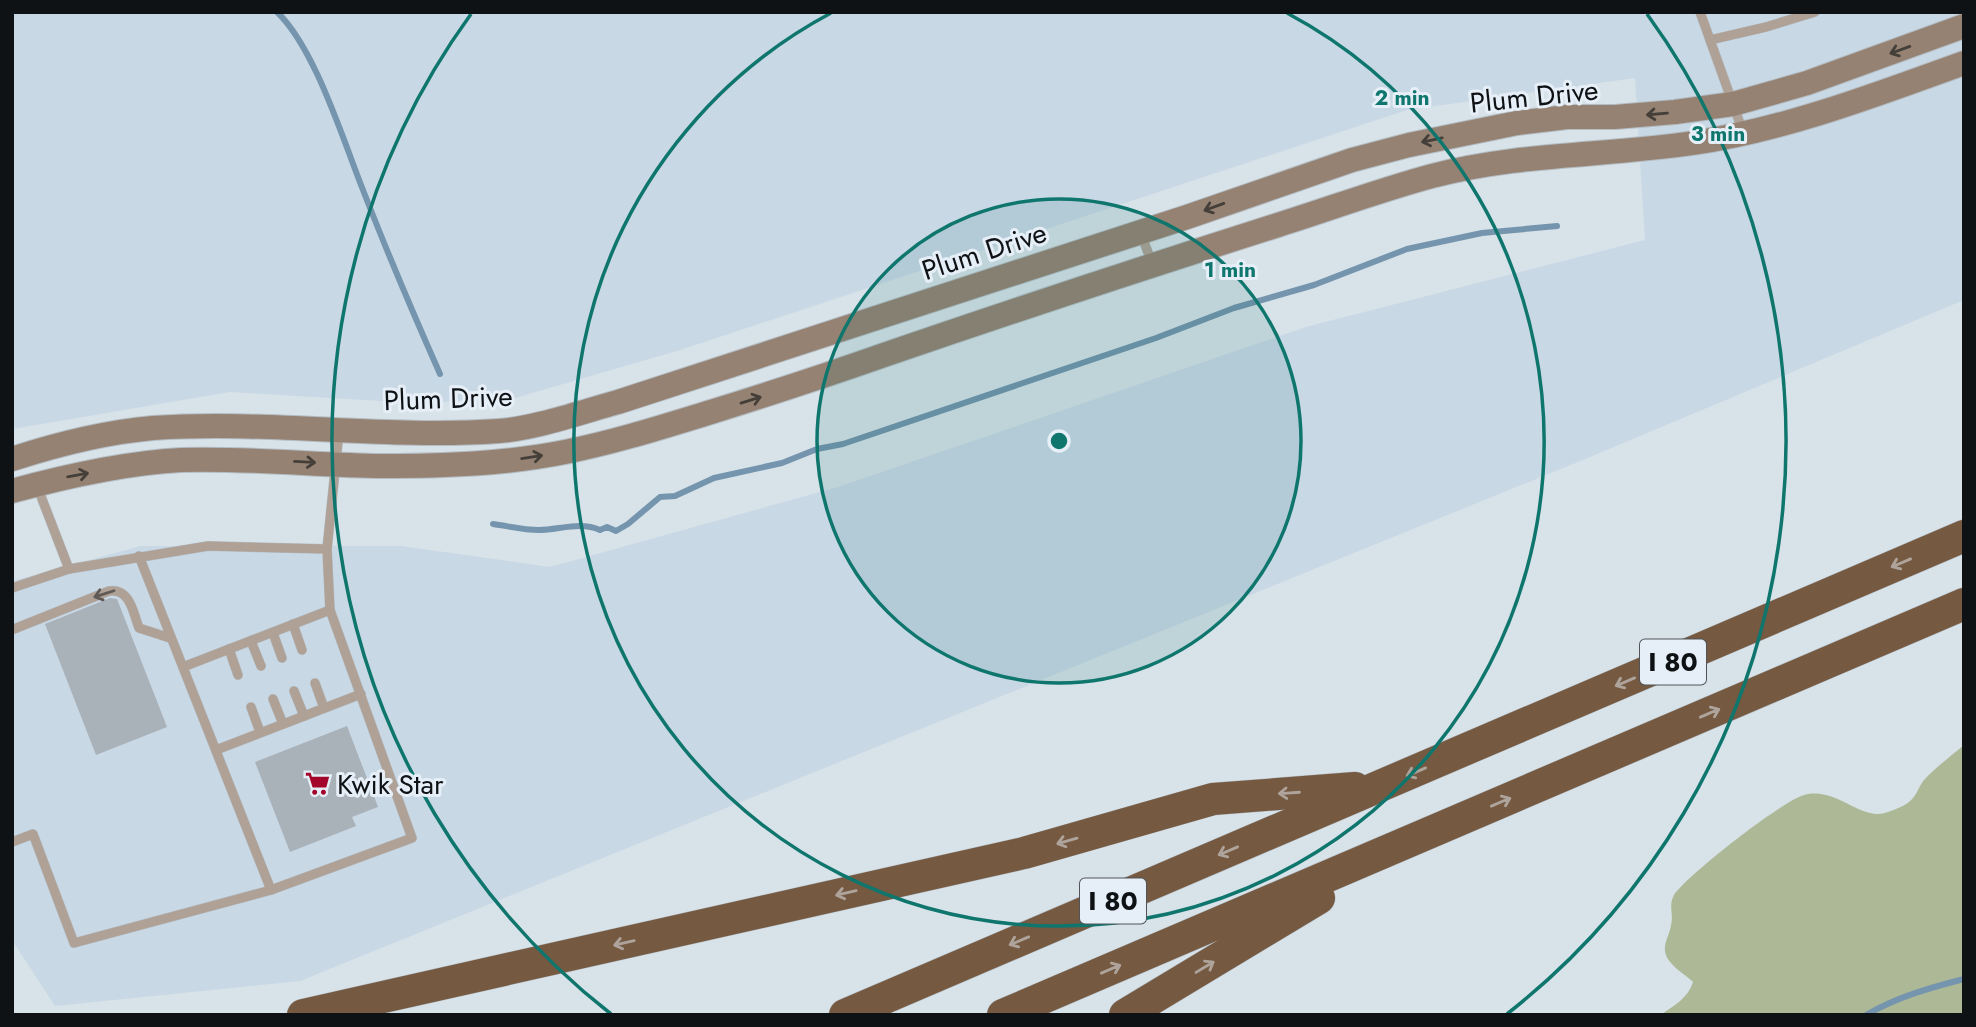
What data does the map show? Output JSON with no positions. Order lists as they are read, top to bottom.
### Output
{
  "streets": {
    "highway": ["I 80"],
    "street": ["Plum Drive"]
  },
  "places": {
    "supermarket": ["Kwik Star"]
  },
  "rings": ["2 min", "3 min", "1 min"]
}
